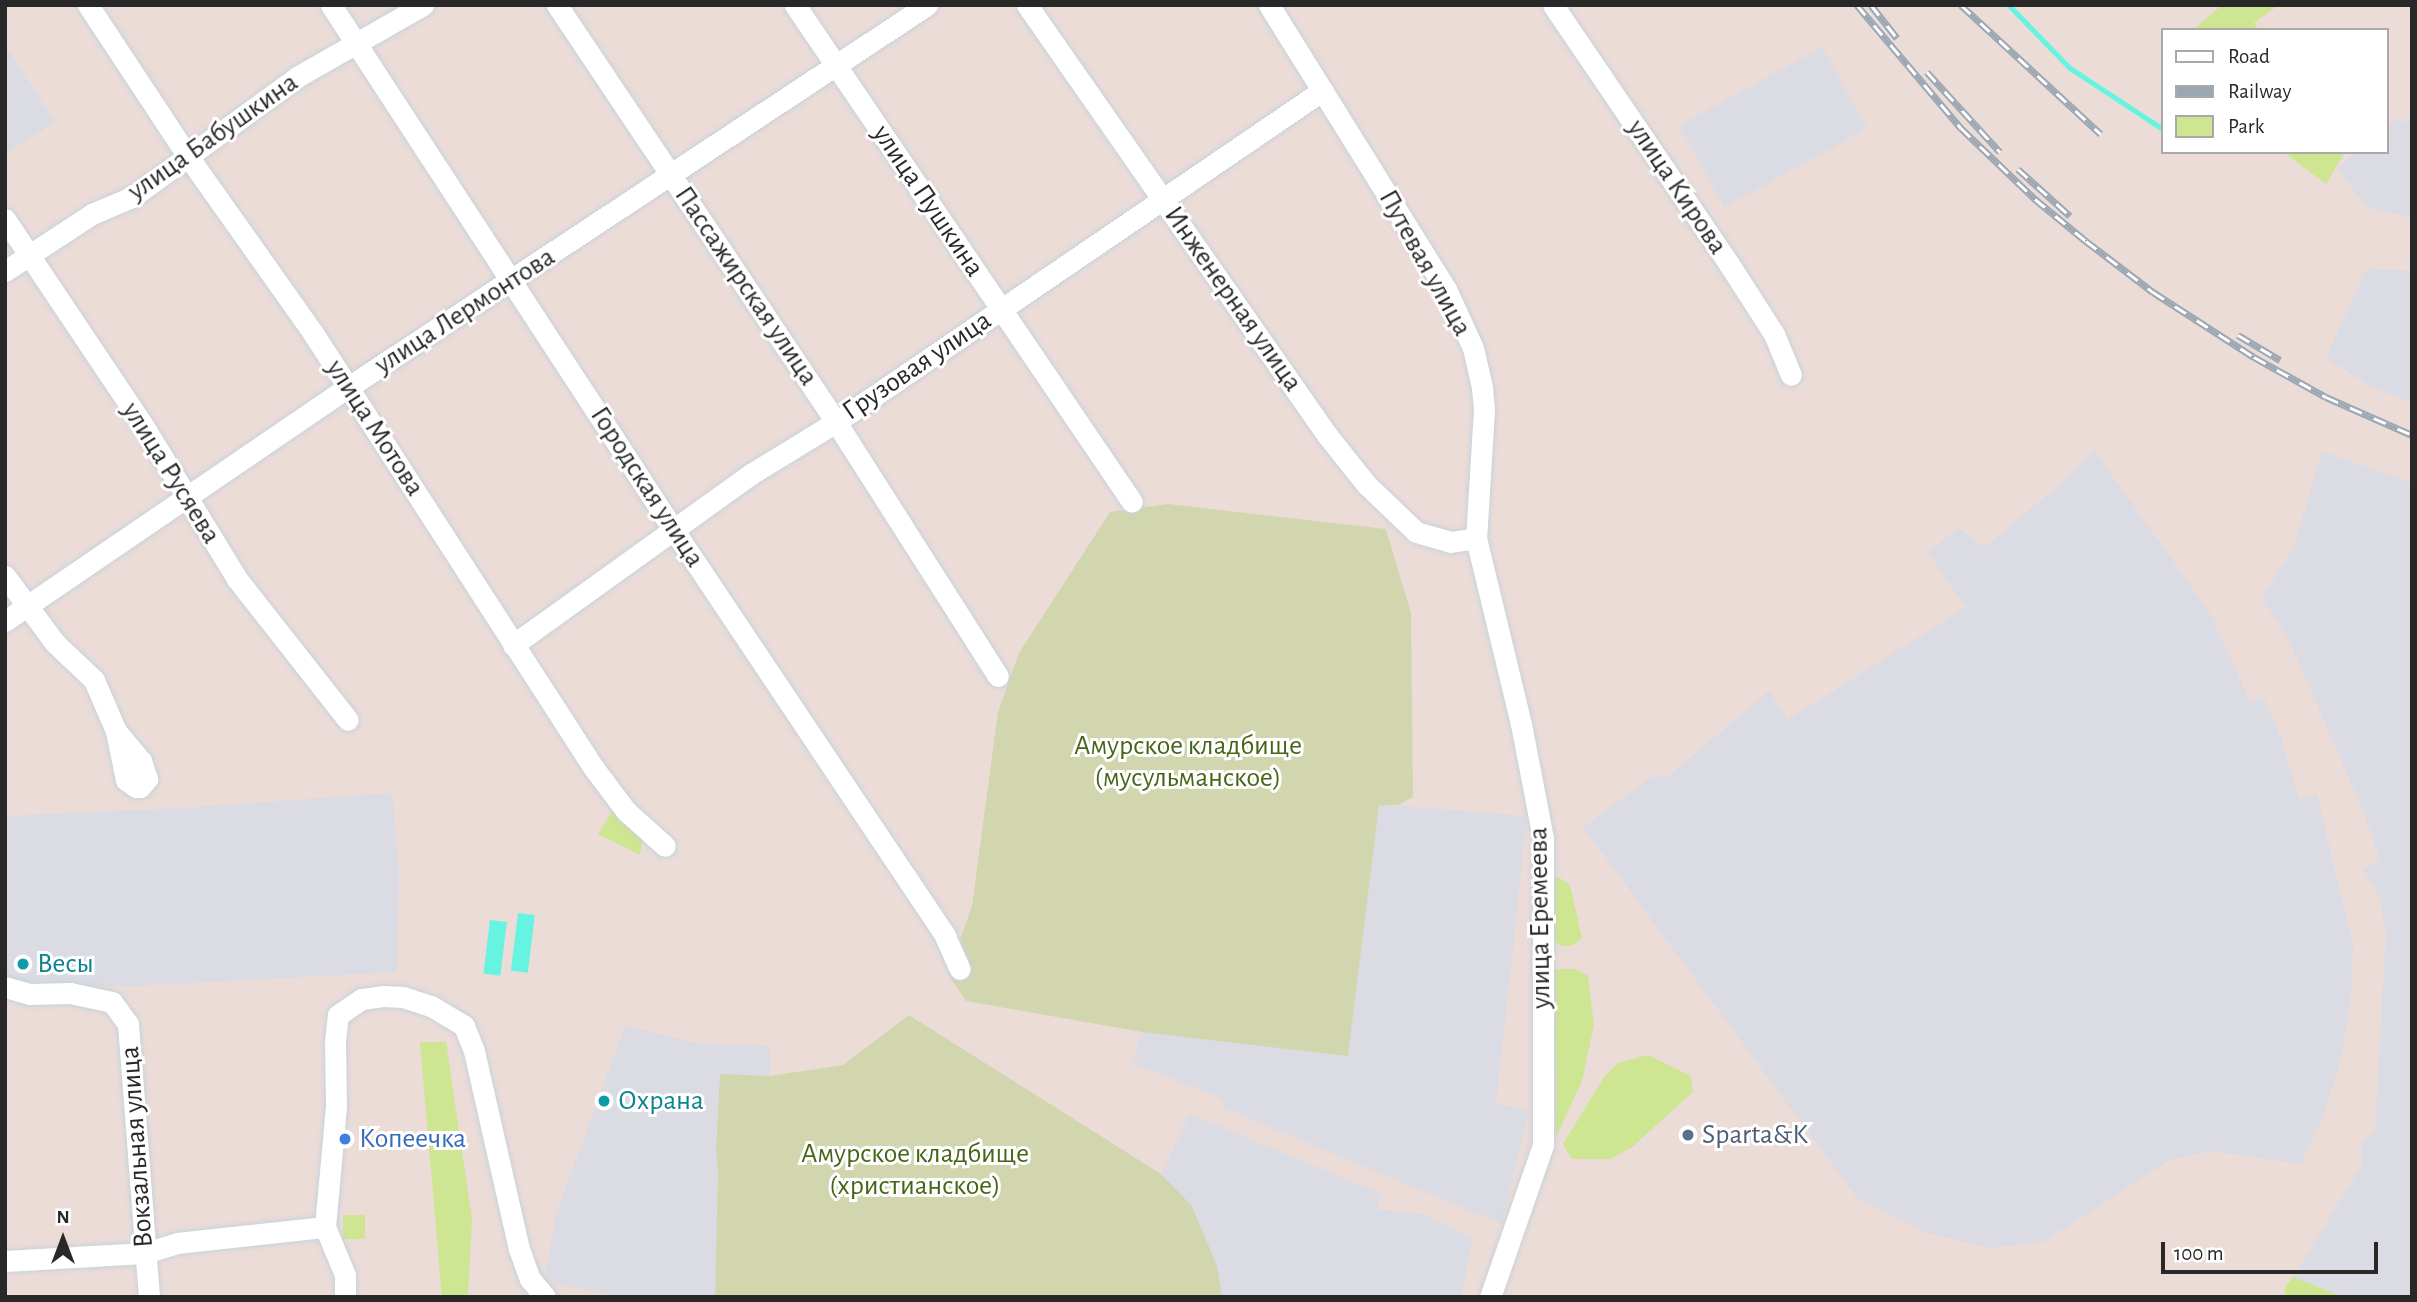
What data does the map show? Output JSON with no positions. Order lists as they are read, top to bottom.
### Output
{
  "streets": {
    "street": [
      "улица Бабушкина",
      "улица Кирова",
      "улица Пушкина",
      "Путевая улица",
      "Пассажирская улица",
      "Инженерная улица",
      "улица Лермонтова",
      "Грузовая улица",
      "улица Мотова",
      "улица Русяева",
      "Городская улица",
      "улица Еремеева",
      "Вокзальная улица"
    ]
  },
  "crossings": [
    ["улица Бабушкина", "улица Мотова"],
    ["улица Бабушкина", "улица Русяева"],
    ["улица Бабушкина", "Городская улица"],
    ["улица Пушкина", "улица Лермонтова"],
    ["улица Пушкина", "Грузовая улица"],
    ["Путевая улица", "Инженерная улица"],
    ["Путевая улица", "Грузовая улица"],
    ["Путевая улица", "улица Еремеева"],
    ["Пассажирская улица", "улица Лермонтова"],
    ["Пассажирская улица", "Грузовая улица"],
    ["Инженерная улица", "Грузовая улица"],
    ["Инженерная улица", "улица Еремеева"],
    ["улица Лермонтова", "улица Мотова"],
    ["улица Лермонтова", "улица Русяева"],
    ["улица Лермонтова", "Городская улица"],
    ["Грузовая улица", "улица Мотова"],
    ["Грузовая улица", "Городская улица"]
  ],
  "parks": ["Амурское кладбище (мусульманское)", "Амурское кладбище (христианское)"],
  "places": [
    "Весы",
    "Охрана",
    "Sparta&K",
    "Копеечка"
  ],
  "legend": ["Road", "Railway", "Park"],
  "scale_bar": "100 m",
  "north": "top"
}
